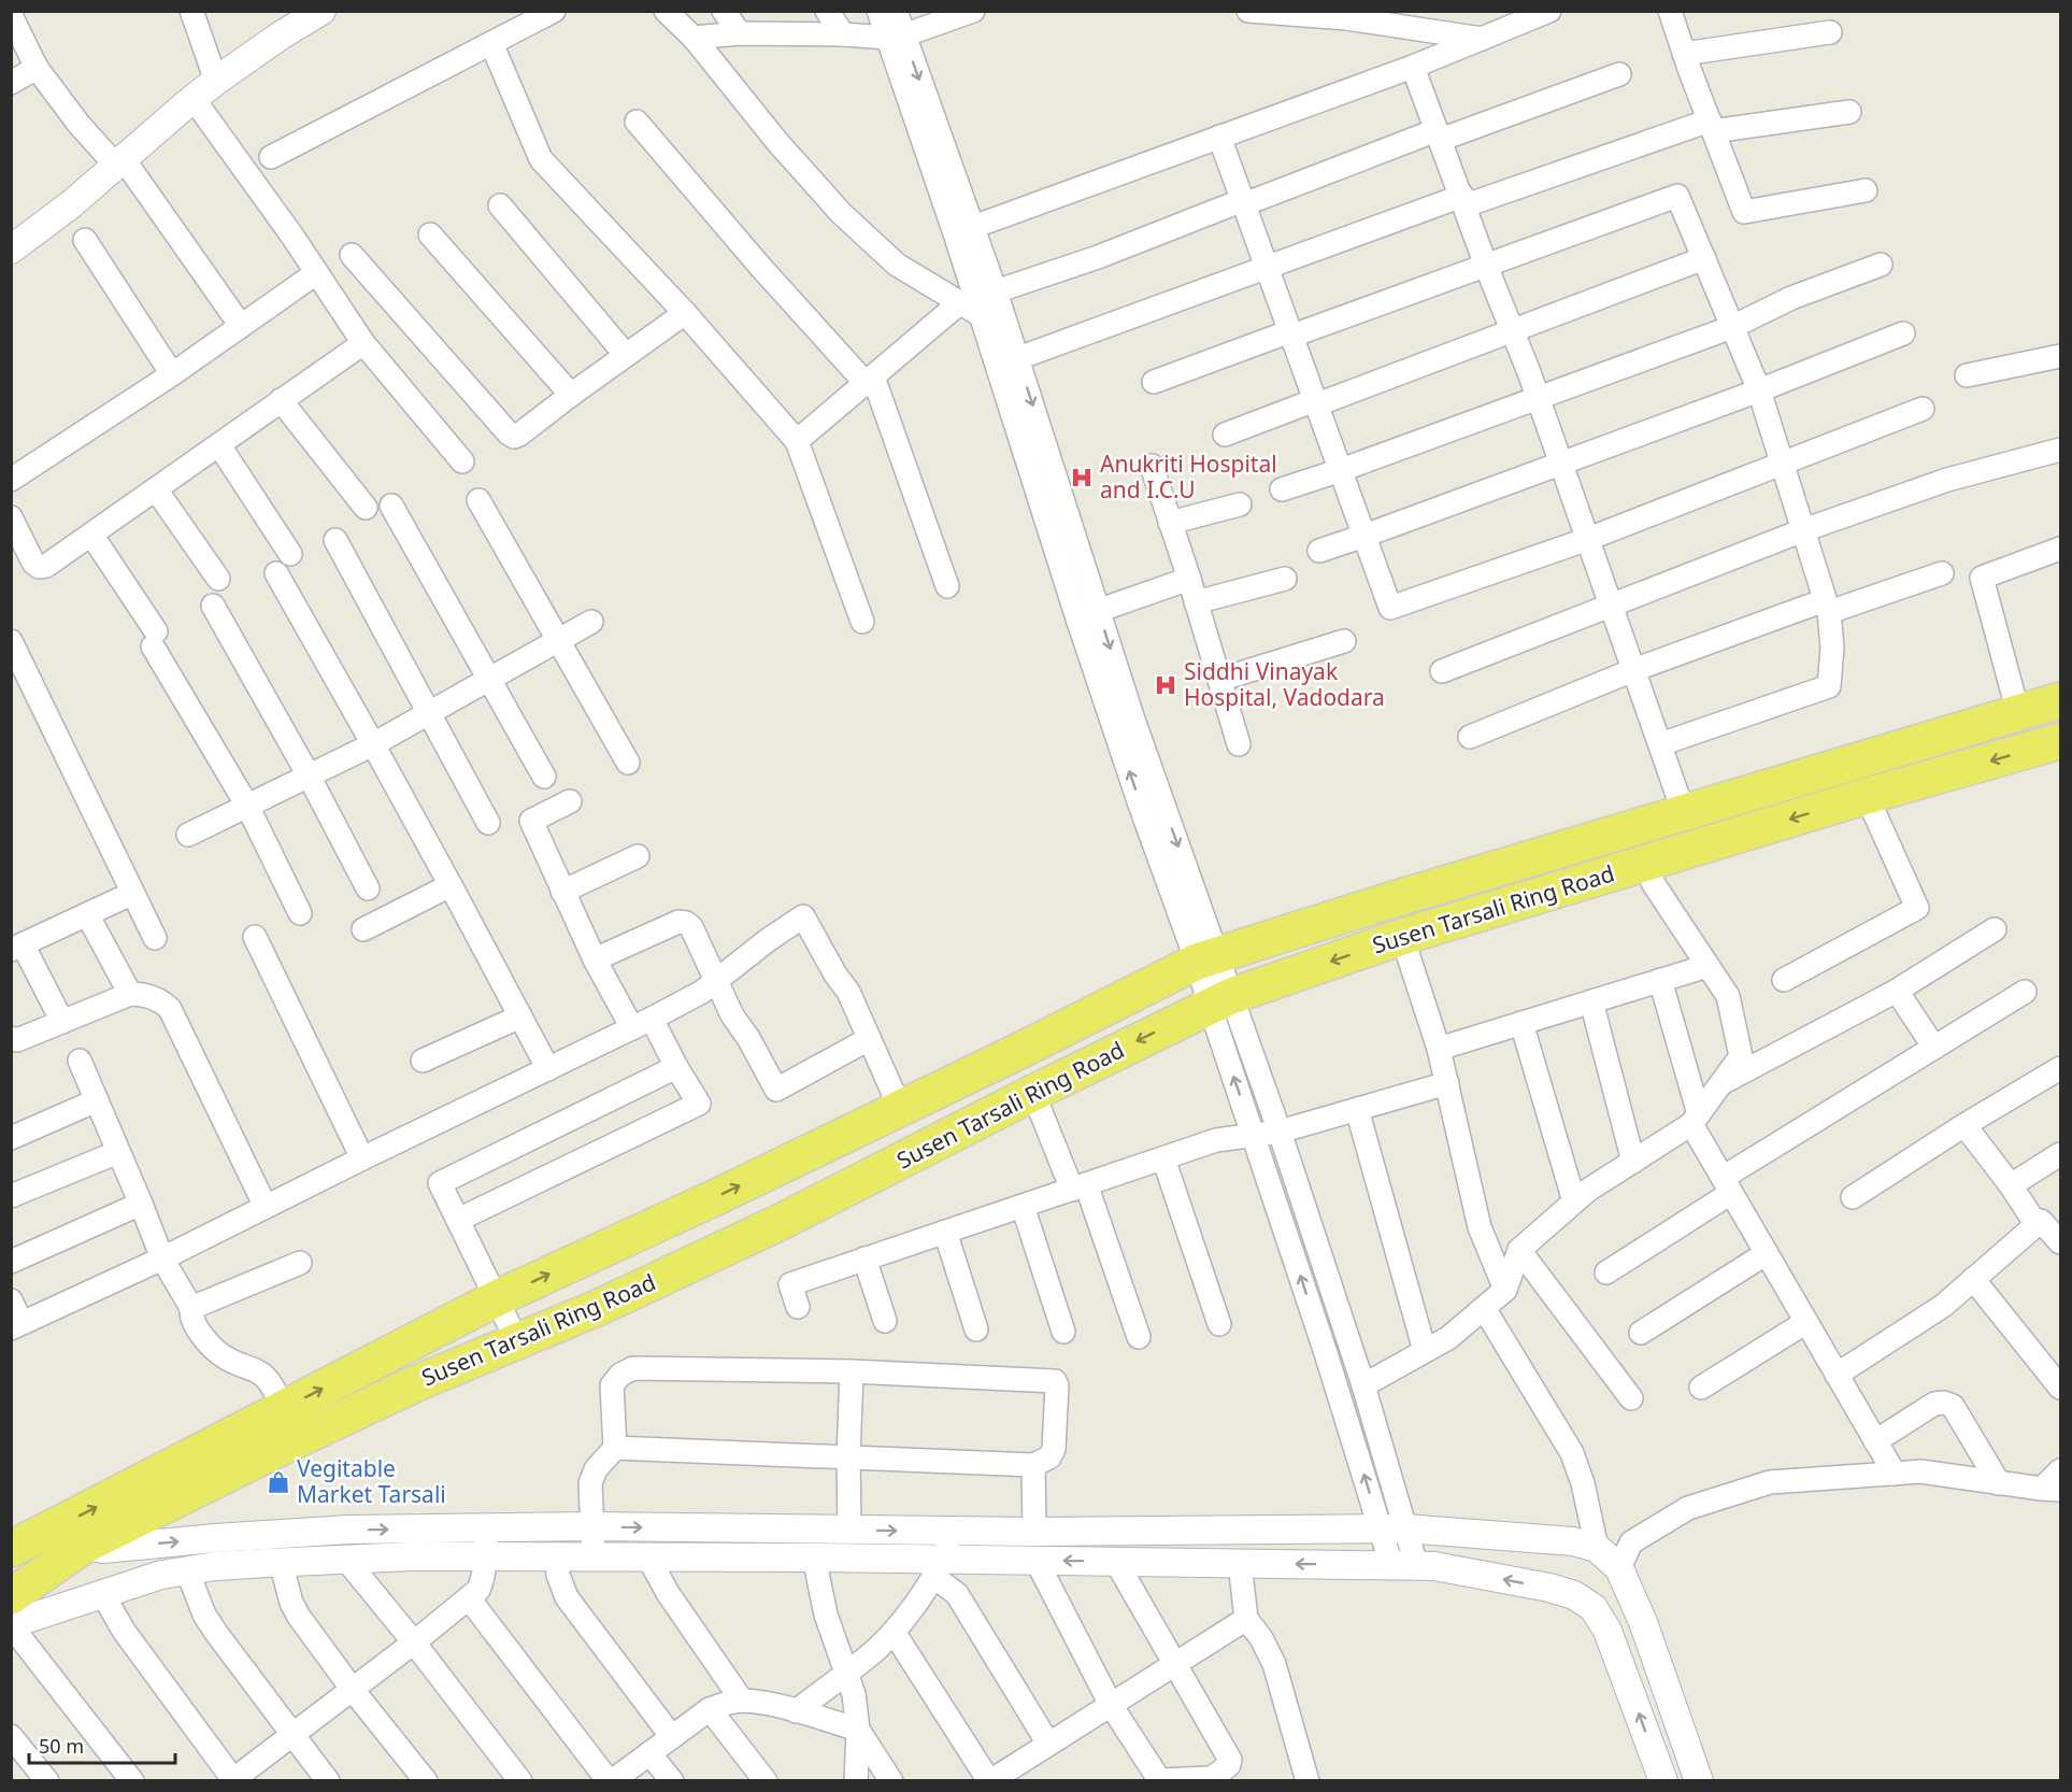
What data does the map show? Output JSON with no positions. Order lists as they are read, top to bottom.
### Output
{
  "streets": {
    "main road": ["Susen Tarsali Ring Road"]
  },
  "places": {
    "hospital": ["Anukriti Hospital and I.C.U", "Siddhi Vinayak Hospital, Vadodara"],
    "shop": ["Vegitable Market Tarsali"]
  },
  "scale_bar": "50 m"
}
